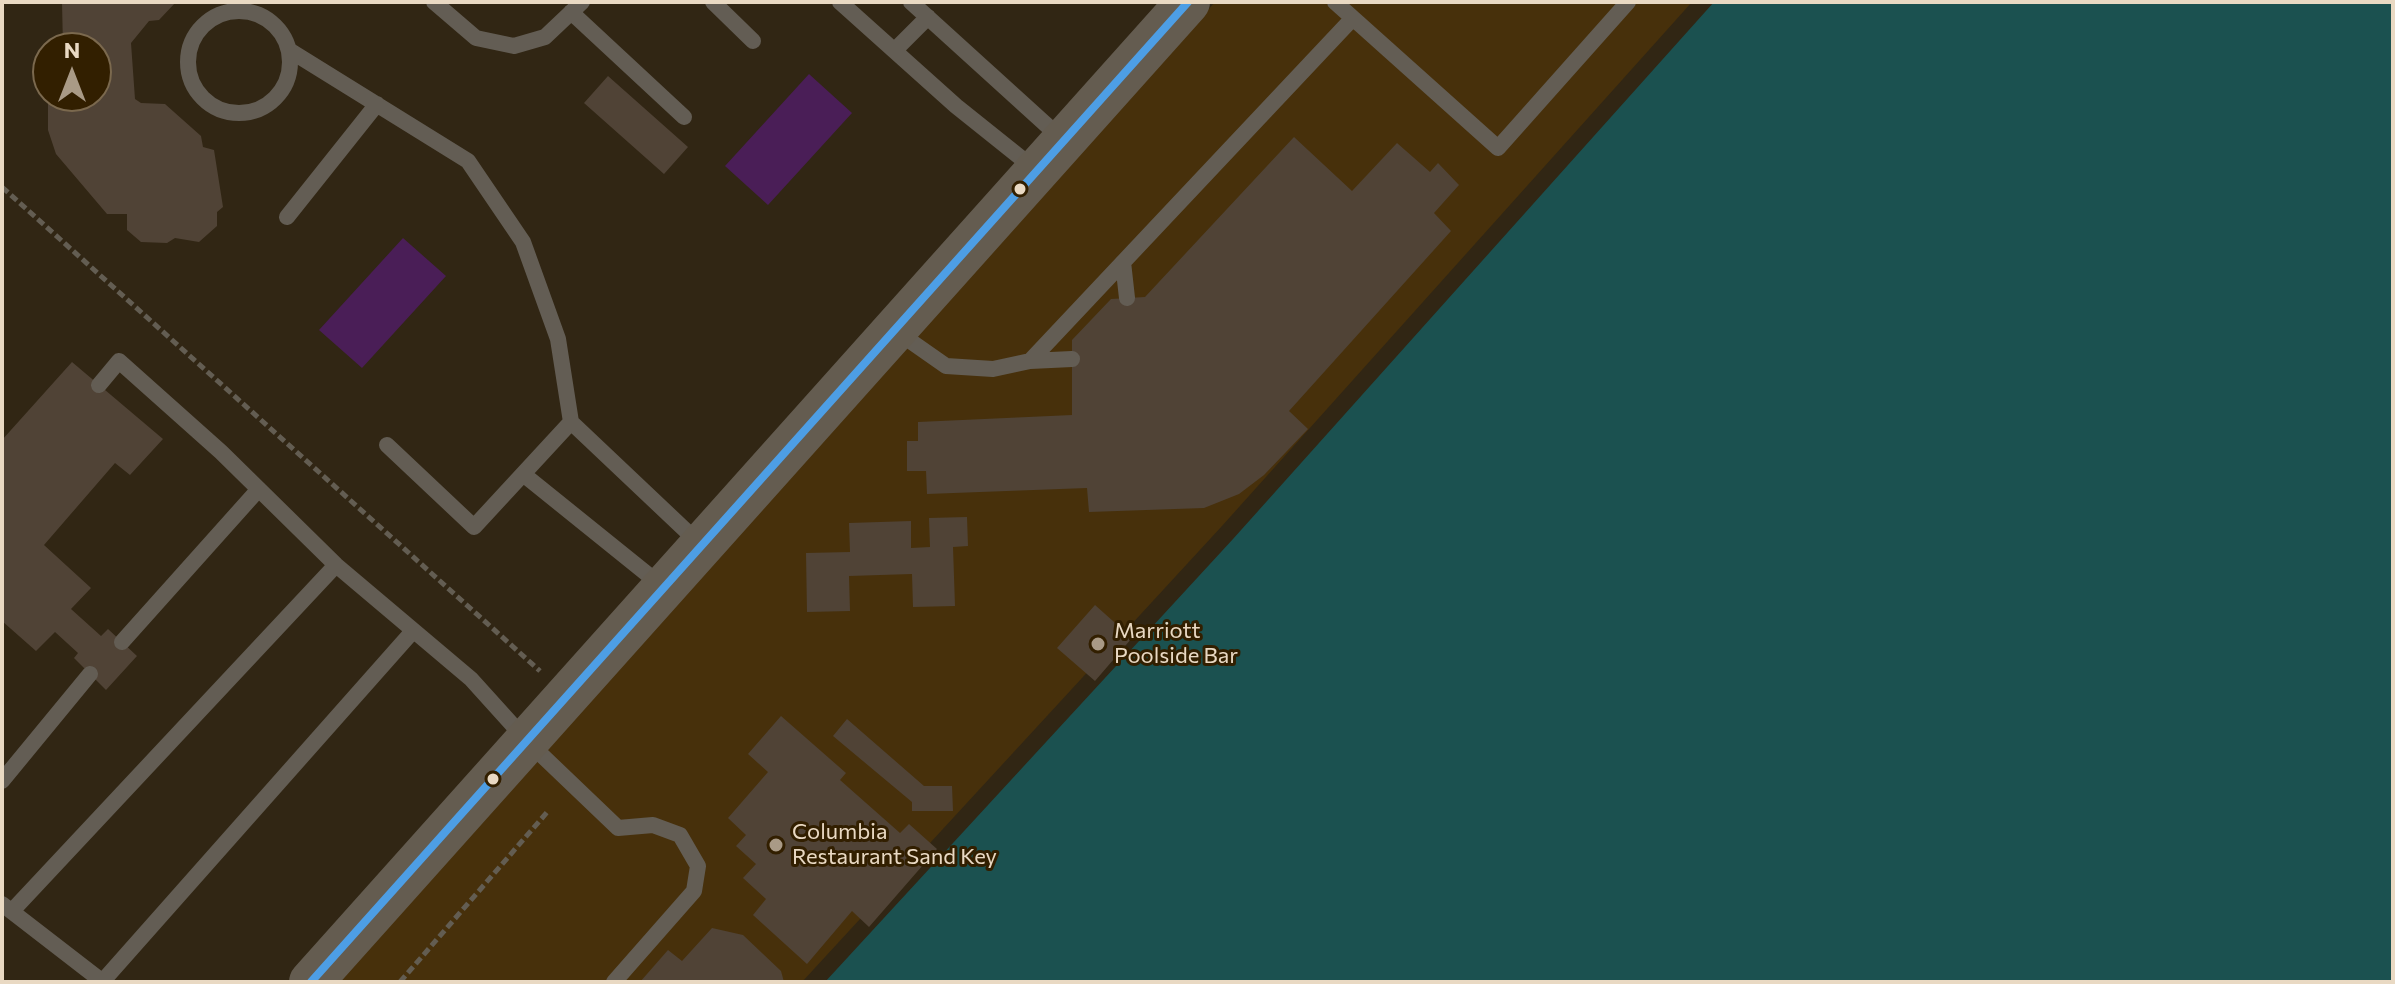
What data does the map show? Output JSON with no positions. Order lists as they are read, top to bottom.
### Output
{
  "places": ["Marriott Poolside Bar", "Columbia Restaurant Sand Key"],
  "north": "top"
}
